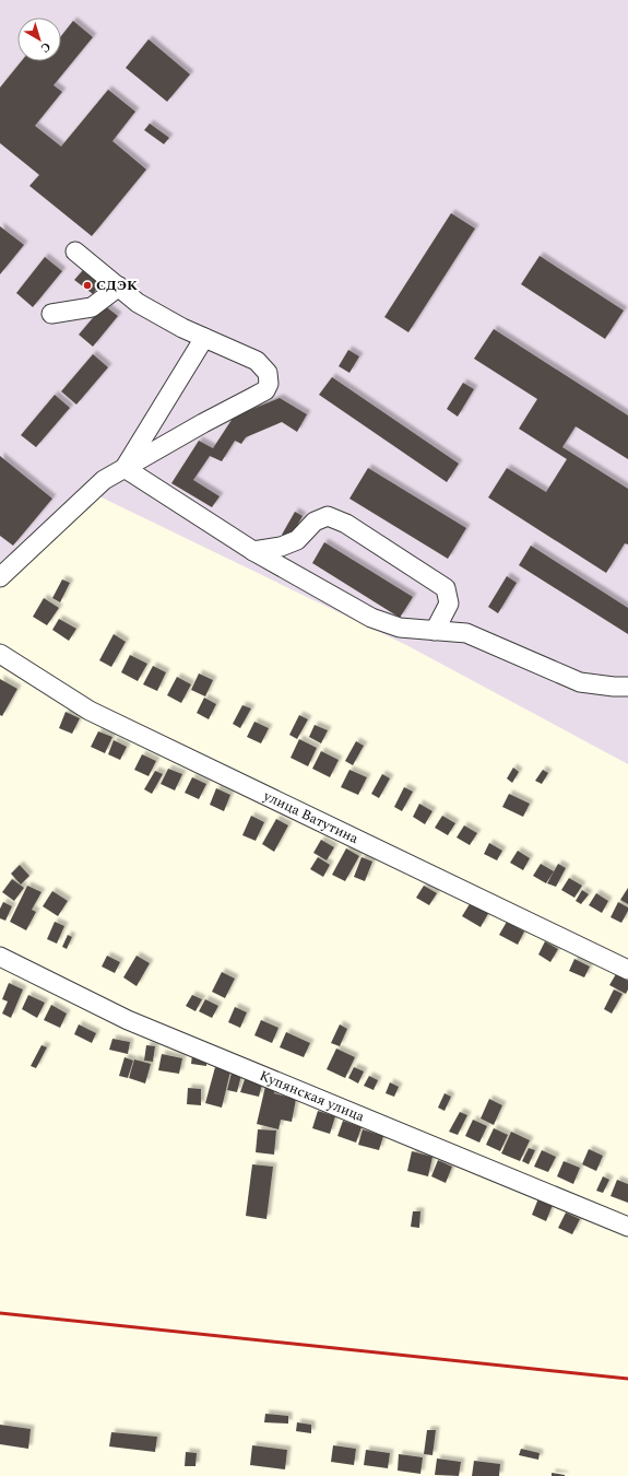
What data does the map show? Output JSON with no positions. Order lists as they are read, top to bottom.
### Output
{
  "streets": {
    "street": ["улица Ватутина", "Купянская улица"]
  },
  "places": ["СДЭК"],
  "north": "bottom right"
}
